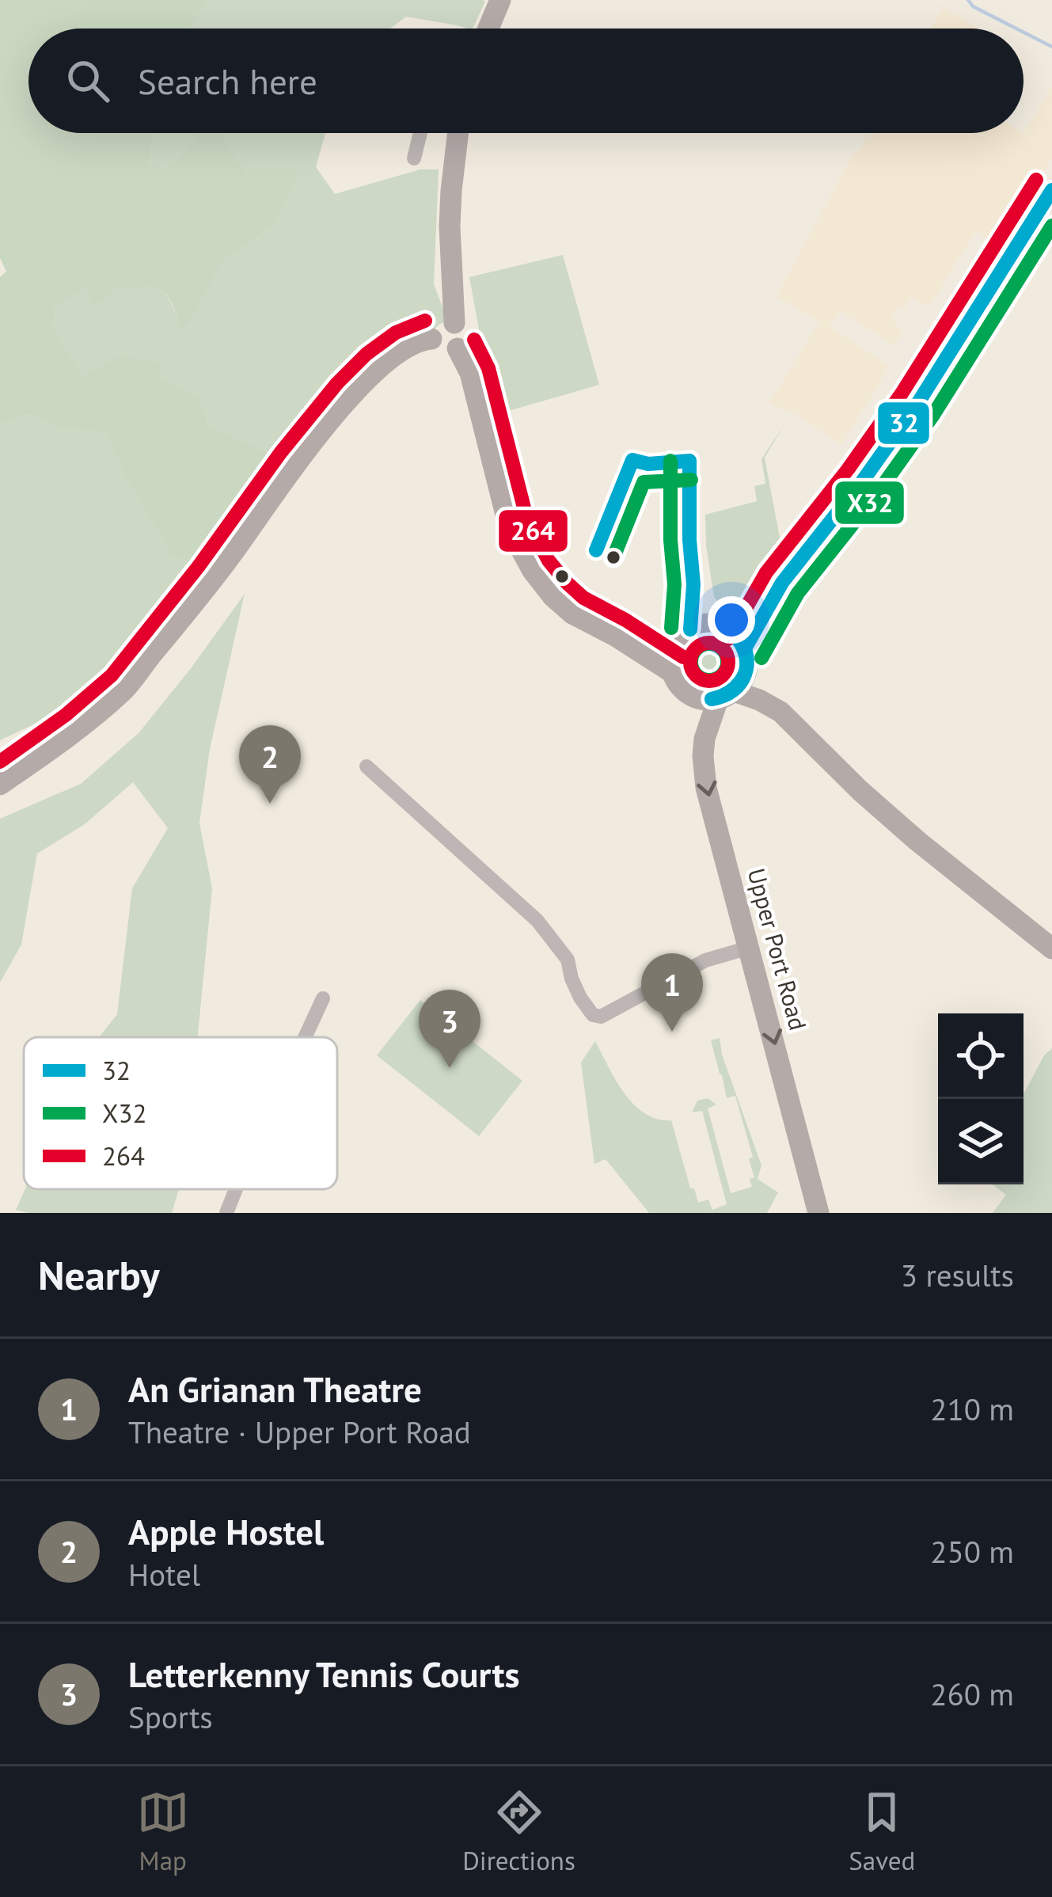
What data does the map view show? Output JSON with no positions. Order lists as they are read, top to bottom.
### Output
{
  "streets": {
    "main road": ["Upper Port Road"]
  },
  "one_way": ["Upper Port Road"],
  "lines": ["transit line 264", "transit line 32", "transit line X32"],
  "legend": ["32", "X32", "264"],
  "page": {
    "search": "Search here",
    "pins": ["2", "1", "3"],
    "heading": ["Nearby", "3 results"],
    "list": [
      {
        "mark": "1",
        "name": "An Grianan Theatre",
        "note": "Theatre · Upper Port Road",
        "value": "210 m"
      },
      {
        "mark": "2",
        "name": "Apple Hostel",
        "note": "Hotel",
        "value": "250 m"
      },
      {
        "mark": "3",
        "name": "Letterkenny Tennis Courts",
        "note": "Sports",
        "value": "260 m"
      }
    ],
    "nav": ["Map", "Directions", "Saved"]
  }
}
